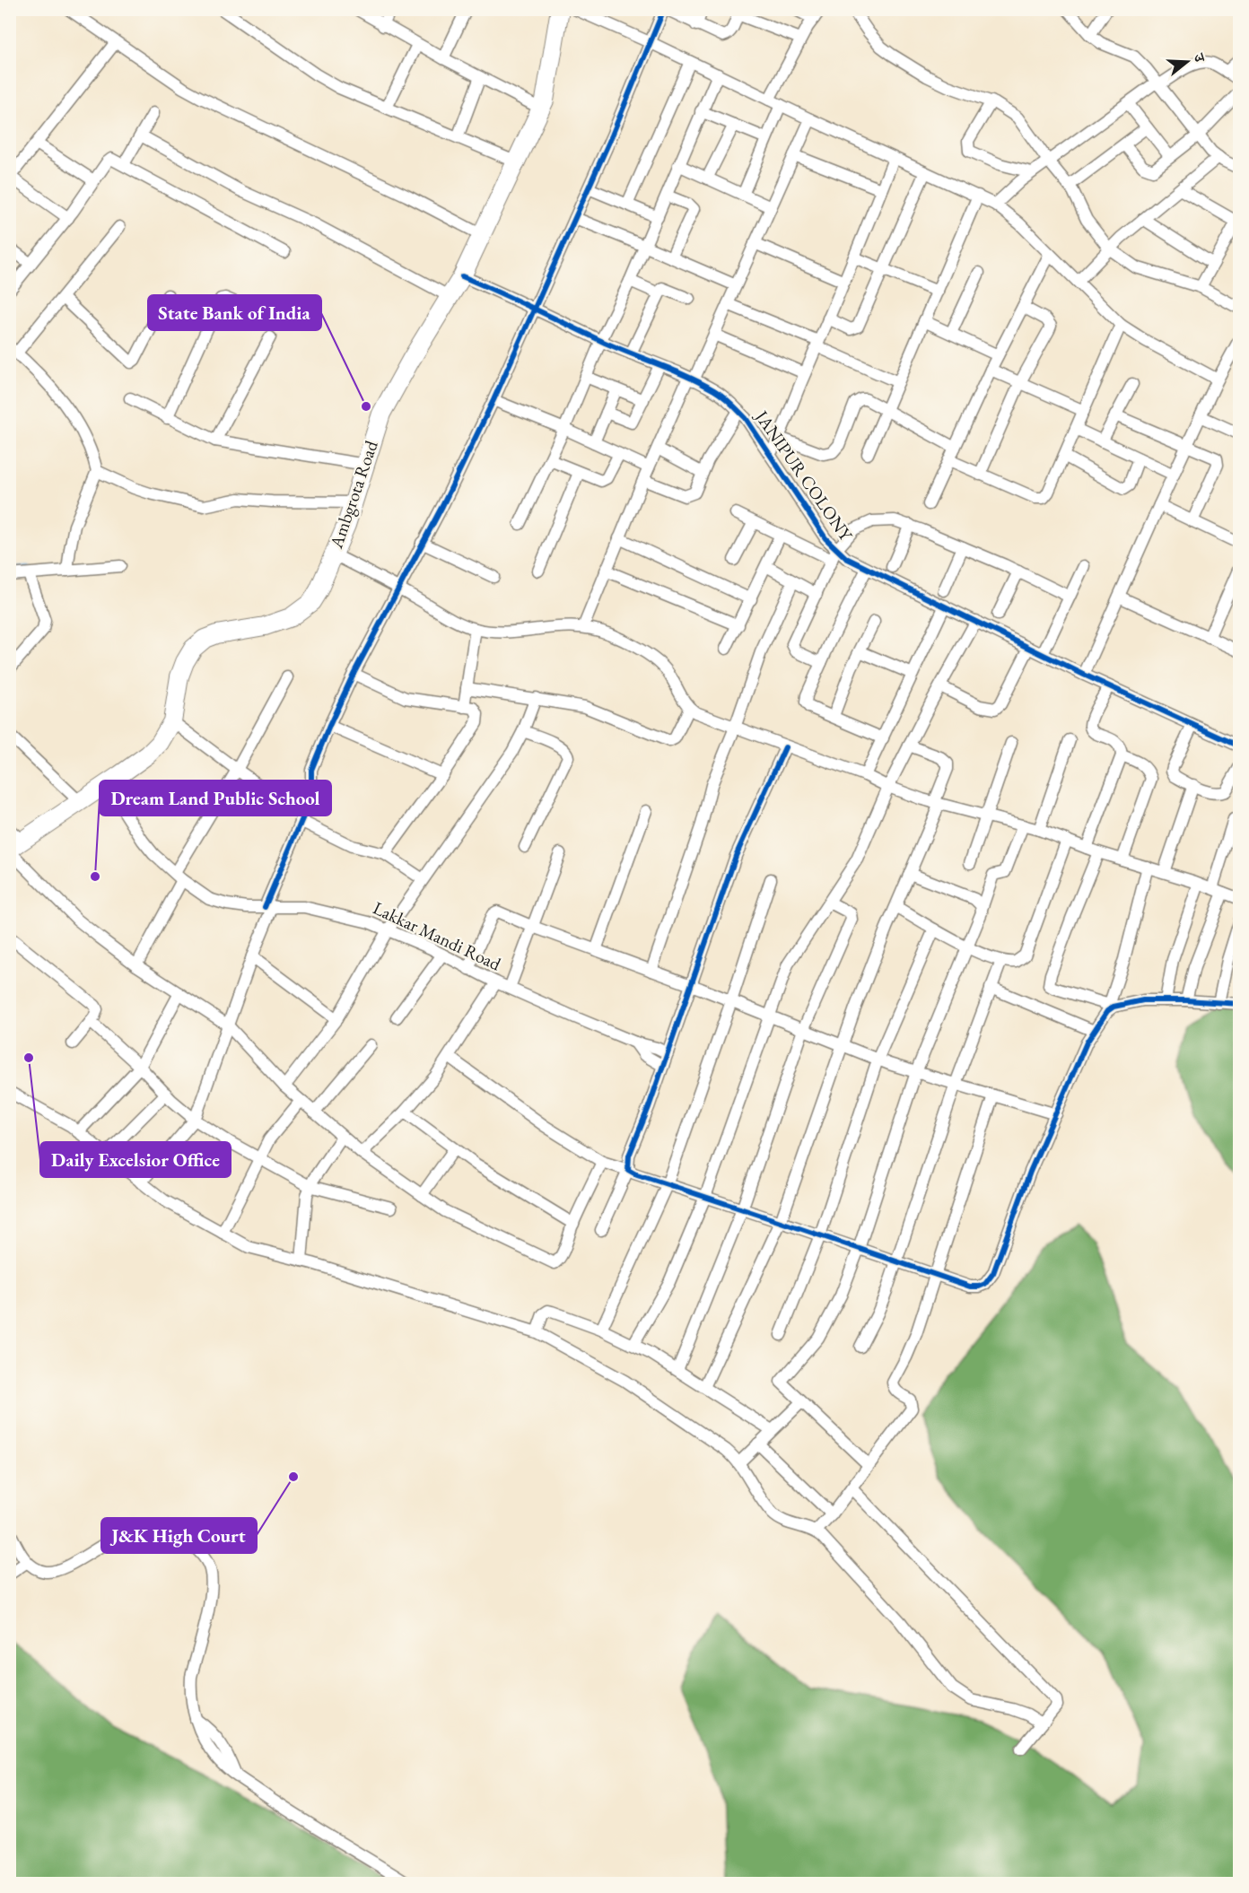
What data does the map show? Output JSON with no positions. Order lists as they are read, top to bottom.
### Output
{
  "streets": {
    "main road": ["Ambgrota Road"],
    "street": ["JANIPUR COLONY", "Lakkar Mandi Road"]
  },
  "crossings": [
    ["JANIPUR COLONY", "Ambgrota Road"],
    ["Ambgrota Road", "Lakkar Mandi Road"]
  ],
  "places": [
    "State Bank of India",
    "Dream Land Public School",
    "Daily Excelsior Office",
    "J&K High Court"
  ],
  "north": "right"
}
